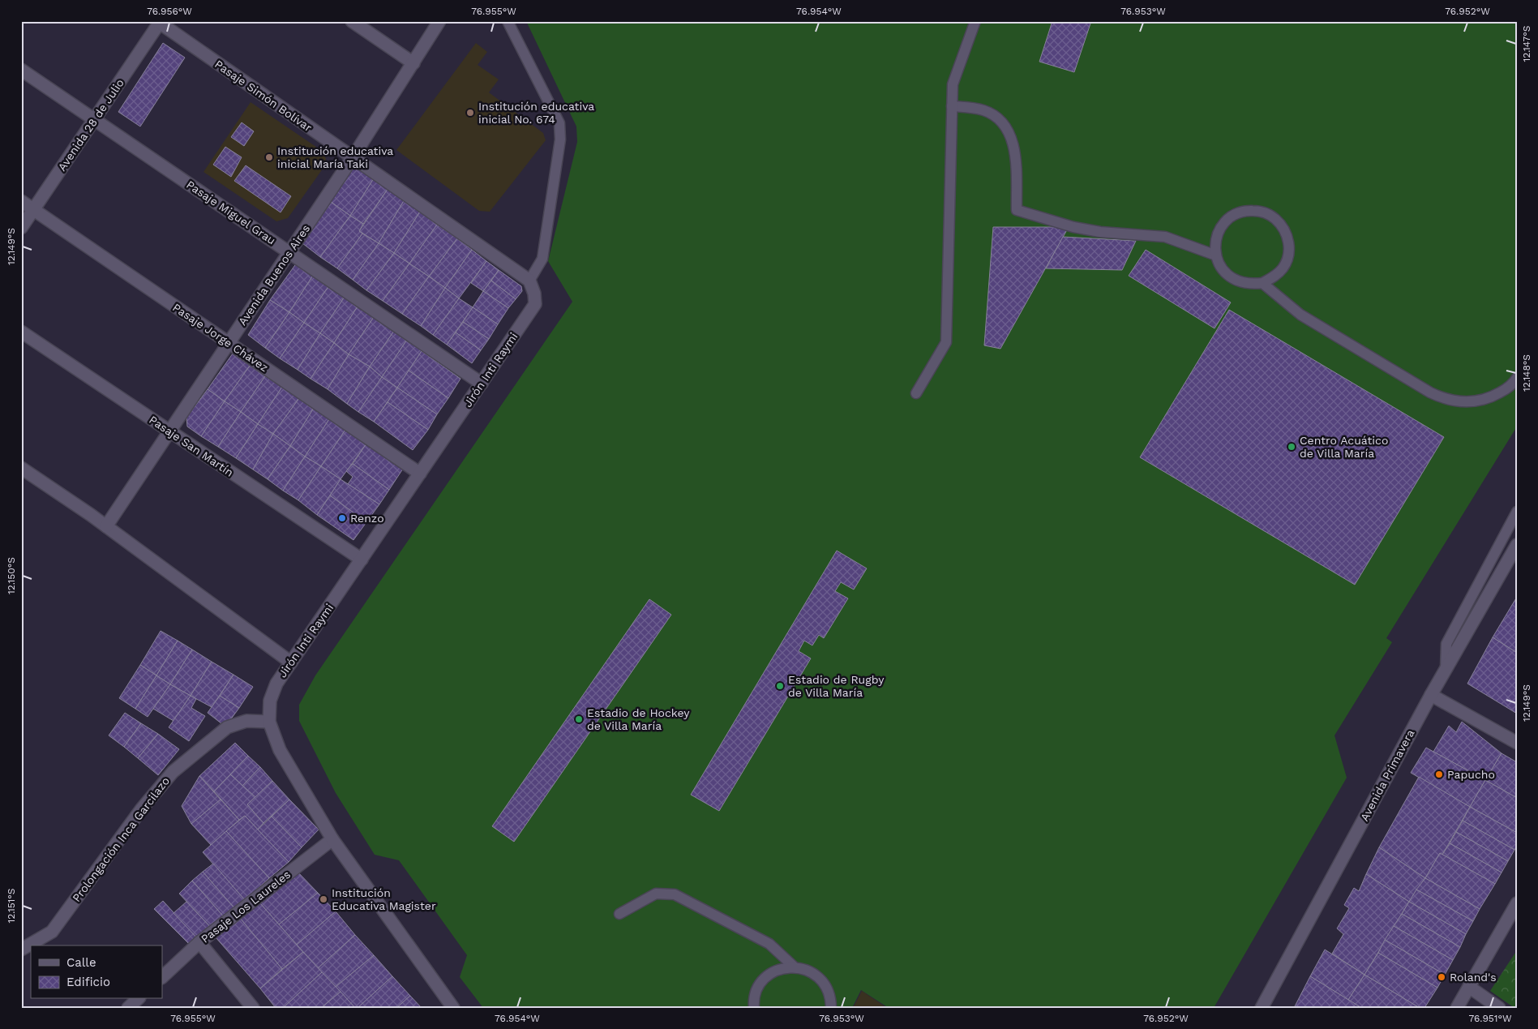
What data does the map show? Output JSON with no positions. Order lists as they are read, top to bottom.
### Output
{
  "streets": {
    "street": [
      "Pasaje Simón Bolívar",
      "Avenida 28 de Julio",
      "Pasaje Miguel Grau",
      "Avenida Buenos Aires",
      "Pasaje Jorge Chávez",
      "Jirón Inti Raymi",
      "Pasaje San Martín",
      "Avenida Primavera",
      "Prolongación Inca Garcilazo",
      "Pasaje Los Laureles"
    ]
  },
  "crossings": [
    ["Pasaje Simón Bolívar", "Avenida 28 de Julio"],
    ["Pasaje Simón Bolívar", "Avenida Buenos Aires"],
    ["Pasaje Simón Bolívar", "Jirón Inti Raymi"],
    ["Avenida 28 de Julio", "Pasaje Miguel Grau"],
    ["Avenida 28 de Julio", "Pasaje Jorge Chávez"],
    ["Pasaje Miguel Grau", "Avenida Buenos Aires"],
    ["Pasaje Miguel Grau", "Jirón Inti Raymi"],
    ["Avenida Buenos Aires", "Pasaje Jorge Chávez"],
    ["Avenida Buenos Aires", "Pasaje San Martín"],
    ["Pasaje Jorge Chávez", "Jirón Inti Raymi"],
    ["Jirón Inti Raymi", "Pasaje San Martín"],
    ["Jirón Inti Raymi", "Prolongación Inca Garcilazo"],
    ["Jirón Inti Raymi", "Pasaje Los Laureles"]
  ],
  "places": [
    "Institución educativa inicial No. 674",
    "Institución educativa inicial María Taki",
    "Centro Acuático de Villa María",
    "Renzo",
    "Estadio de Rugby de Villa María",
    "Estadio de Hockey de Villa María",
    "Papucho",
    "Institución Educativa Magister",
    "Roland's"
  ],
  "legend": ["Calle", "Edificio"],
  "coordinates": [
    "76.956°W",
    "76.955°W",
    "76.954°W",
    "76.953°W",
    "76.952°W",
    "12.147°S",
    "12.149°S",
    "12.148°S",
    "12.150°S",
    "12.151°S",
    "76.951°W"
  ]
}
